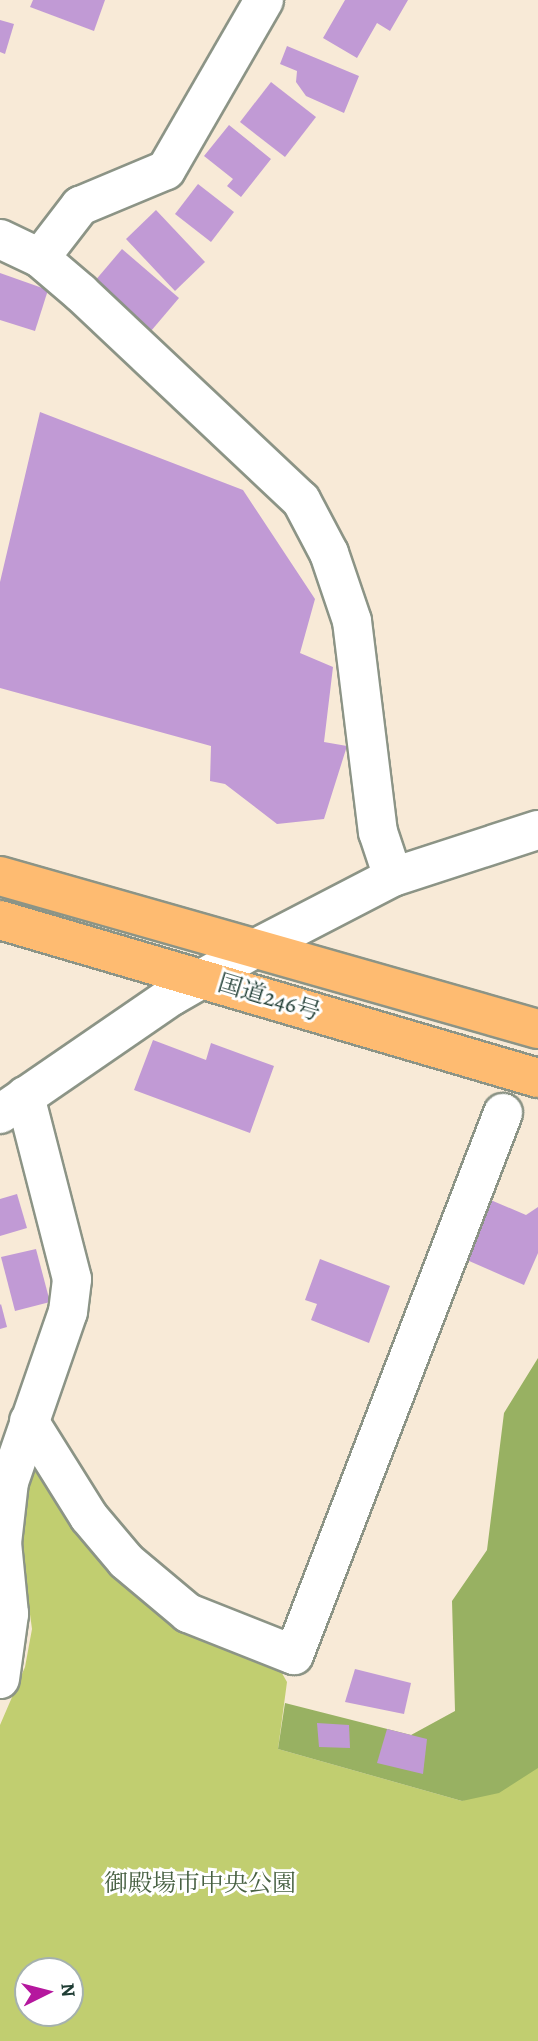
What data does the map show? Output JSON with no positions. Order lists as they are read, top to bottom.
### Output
{
  "streets": {
    "highway": ["国道246号"]
  },
  "parks": ["御殿場市中央公園"],
  "north": "right"
}
